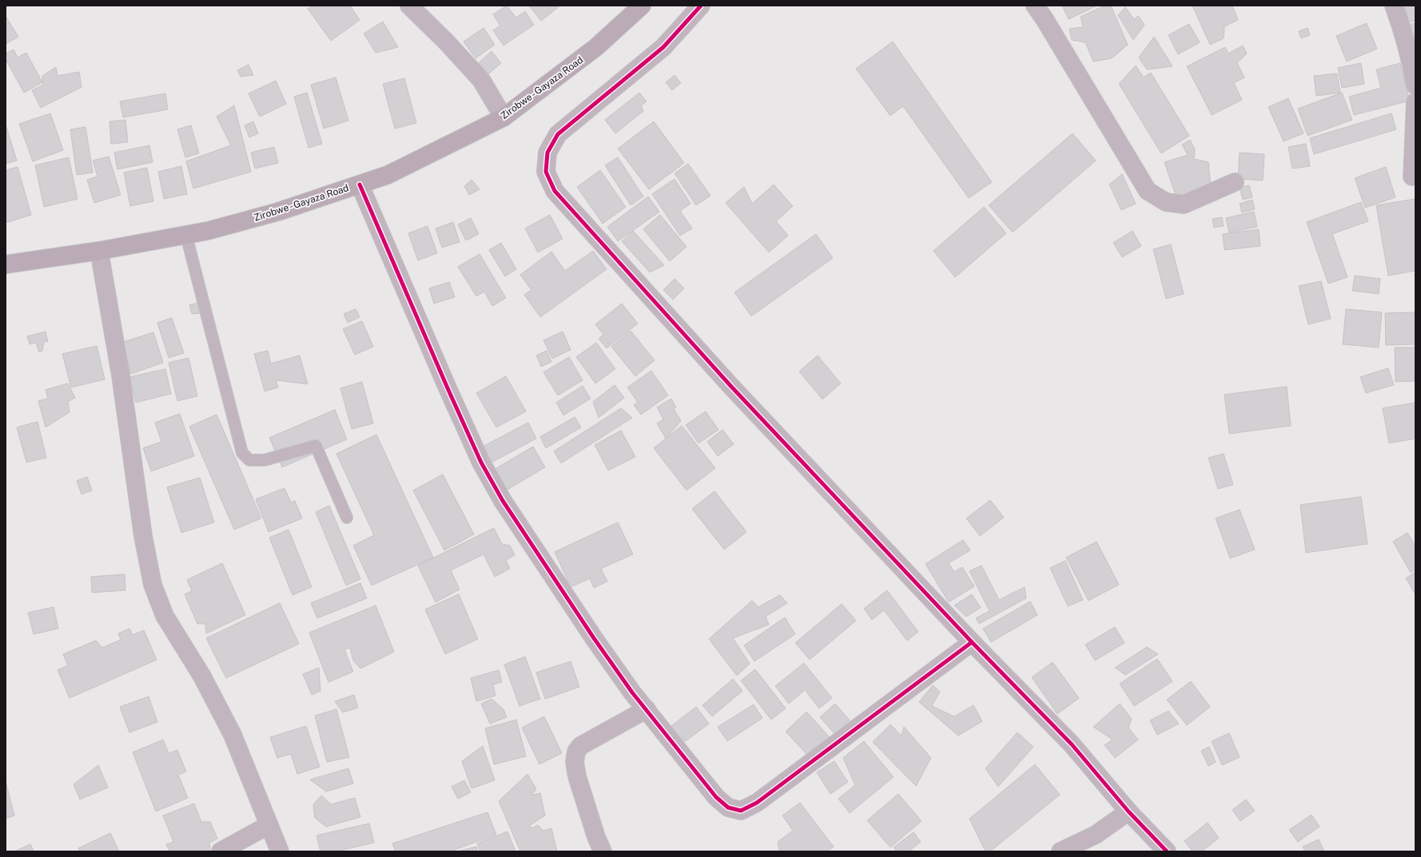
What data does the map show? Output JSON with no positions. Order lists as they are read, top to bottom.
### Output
{
  "streets": {
    "street": ["Zirobwe - Gayaza Road"]
  }
}
